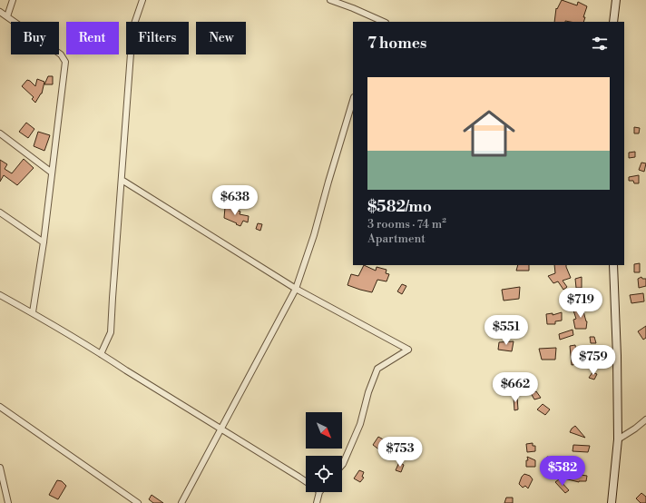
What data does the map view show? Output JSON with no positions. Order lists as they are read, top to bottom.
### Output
{
  "north": "bottom right",
  "page": {
    "chip": [
      "Buy",
      "Rent",
      "Filters",
      "New"
    ],
    "heading": "7 homes",
    "list": [
      {
        "name": "$582/mo",
        "note": "3 rooms · 74 m² · Apartment"
      }
    ],
    "price": [
      "$638",
      "$719",
      "$551",
      "$759",
      "$662",
      "$753",
      "$582"
    ]
  }
}
